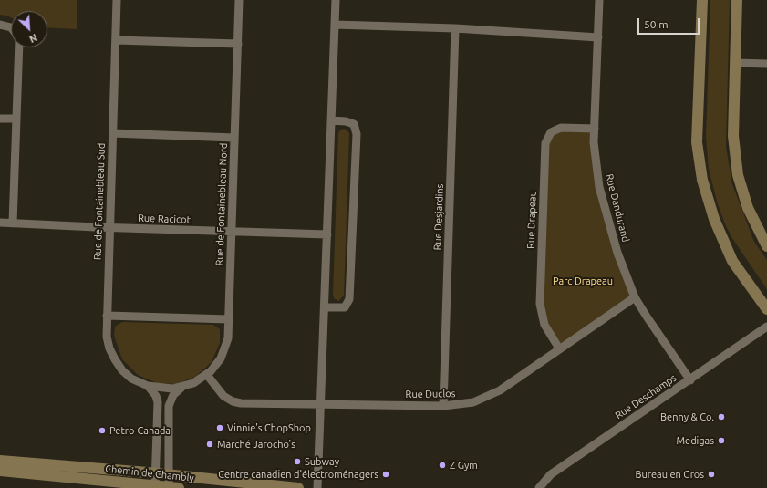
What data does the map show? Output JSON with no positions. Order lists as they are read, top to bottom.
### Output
{
  "streets": {
    "main road": ["Chemin de Chambly"],
    "street": [
      "Rue de Fontainebleau Sud",
      "Rue de Fontainebleau Nord",
      "Rue Dandurand",
      "Rue Desjardins",
      "Rue Racicot",
      "Rue Drapeau",
      "Rue Duclos",
      "Rue Deschamps"
    ]
  },
  "crossings": [
    ["Rue de Fontainebleau Sud", "Rue de Fontainebleau Nord"],
    ["Rue de Fontainebleau Sud", "Rue Racicot"],
    ["Rue de Fontainebleau Nord", "Rue Racicot"],
    ["Rue de Fontainebleau Nord", "Rue Duclos"],
    ["Rue Dandurand", "Rue Drapeau"],
    ["Rue Dandurand", "Rue Duclos"],
    ["Rue Dandurand", "Rue Deschamps"],
    ["Rue Desjardins", "Rue Duclos"],
    ["Rue Drapeau", "Rue Duclos"]
  ],
  "parks": ["Parc Drapeau"],
  "places": [
    "Benny & Co.",
    "Vinnie's ChopShop",
    "Petro-Canada",
    "Medigas",
    "Marché Jarocho's",
    "Subway",
    "Z Gym",
    "Centre canadien d'électroménagers",
    "Bureau en Gros"
  ],
  "scale_bar": "50 m",
  "north": "bottom right"
}
